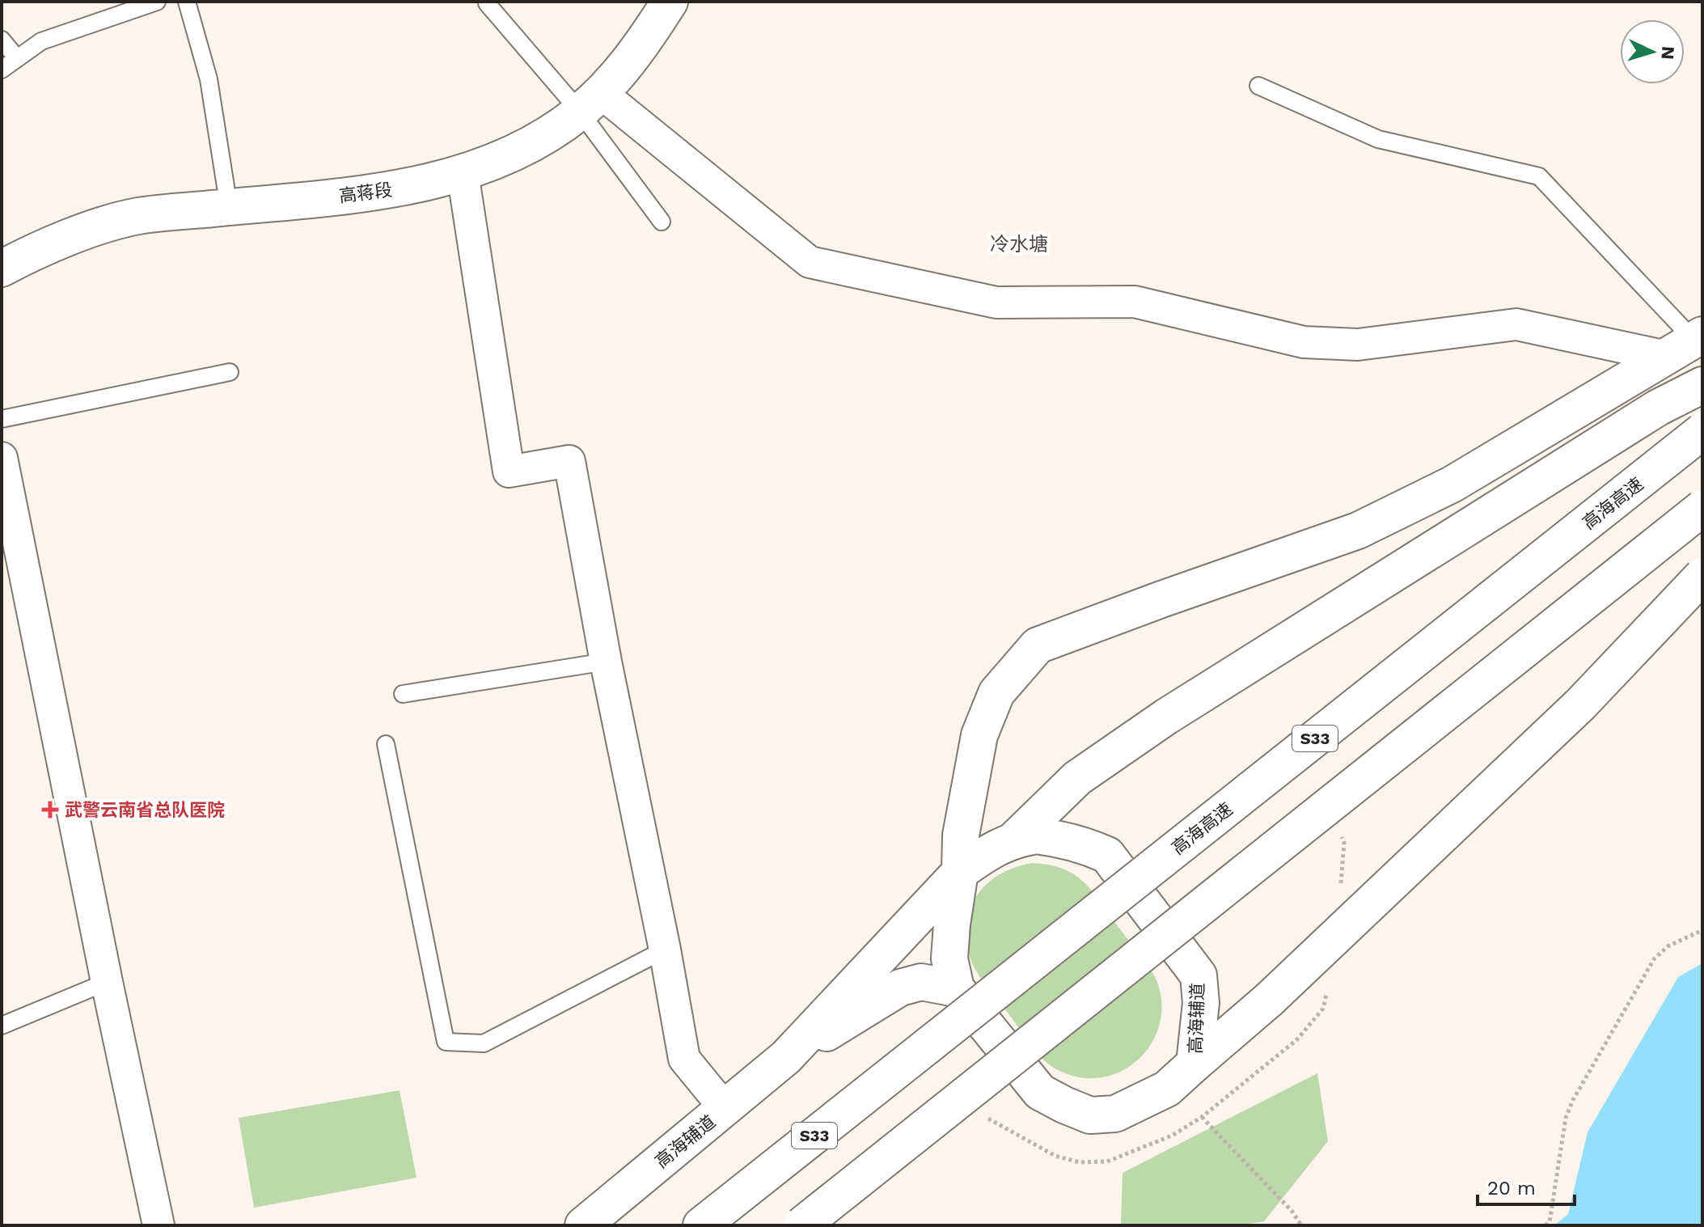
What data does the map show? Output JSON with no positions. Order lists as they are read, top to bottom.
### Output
{
  "streets": {
    "main road": [
      "高蒋段",
      "高海高速",
      "S33",
      "高海辅道"
    ]
  },
  "districts": ["冷水塘"],
  "places": {
    "health": ["武警云南省总队医院"]
  },
  "scale_bar": "20 m",
  "north": "right"
}
